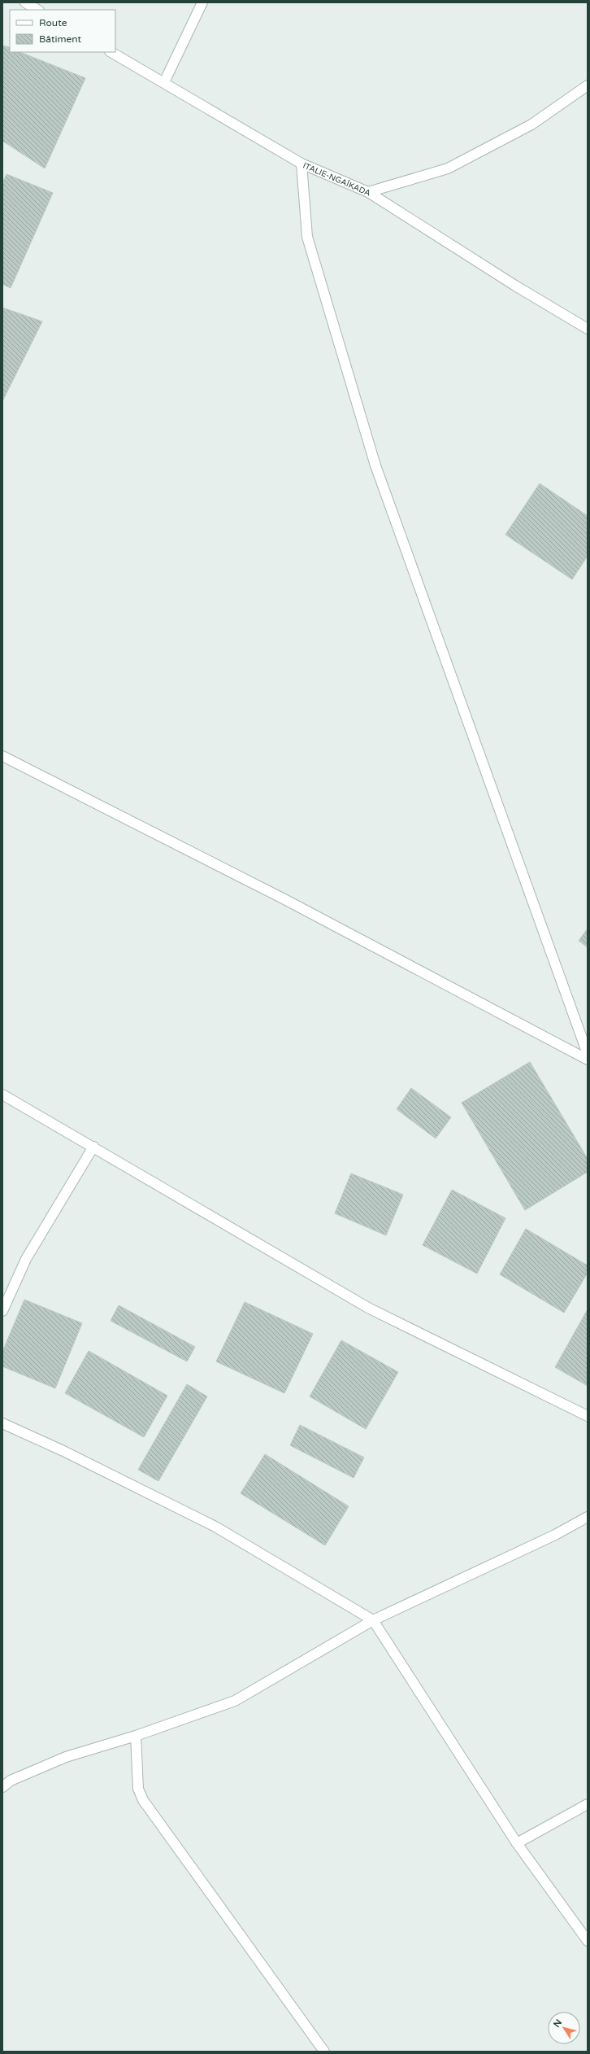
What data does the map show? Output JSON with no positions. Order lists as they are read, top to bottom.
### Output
{
  "streets": {
    "street": ["ITALIE-NGAÎKADA"]
  },
  "legend": ["Route", "Bâtiment"],
  "north": "top left"
}
